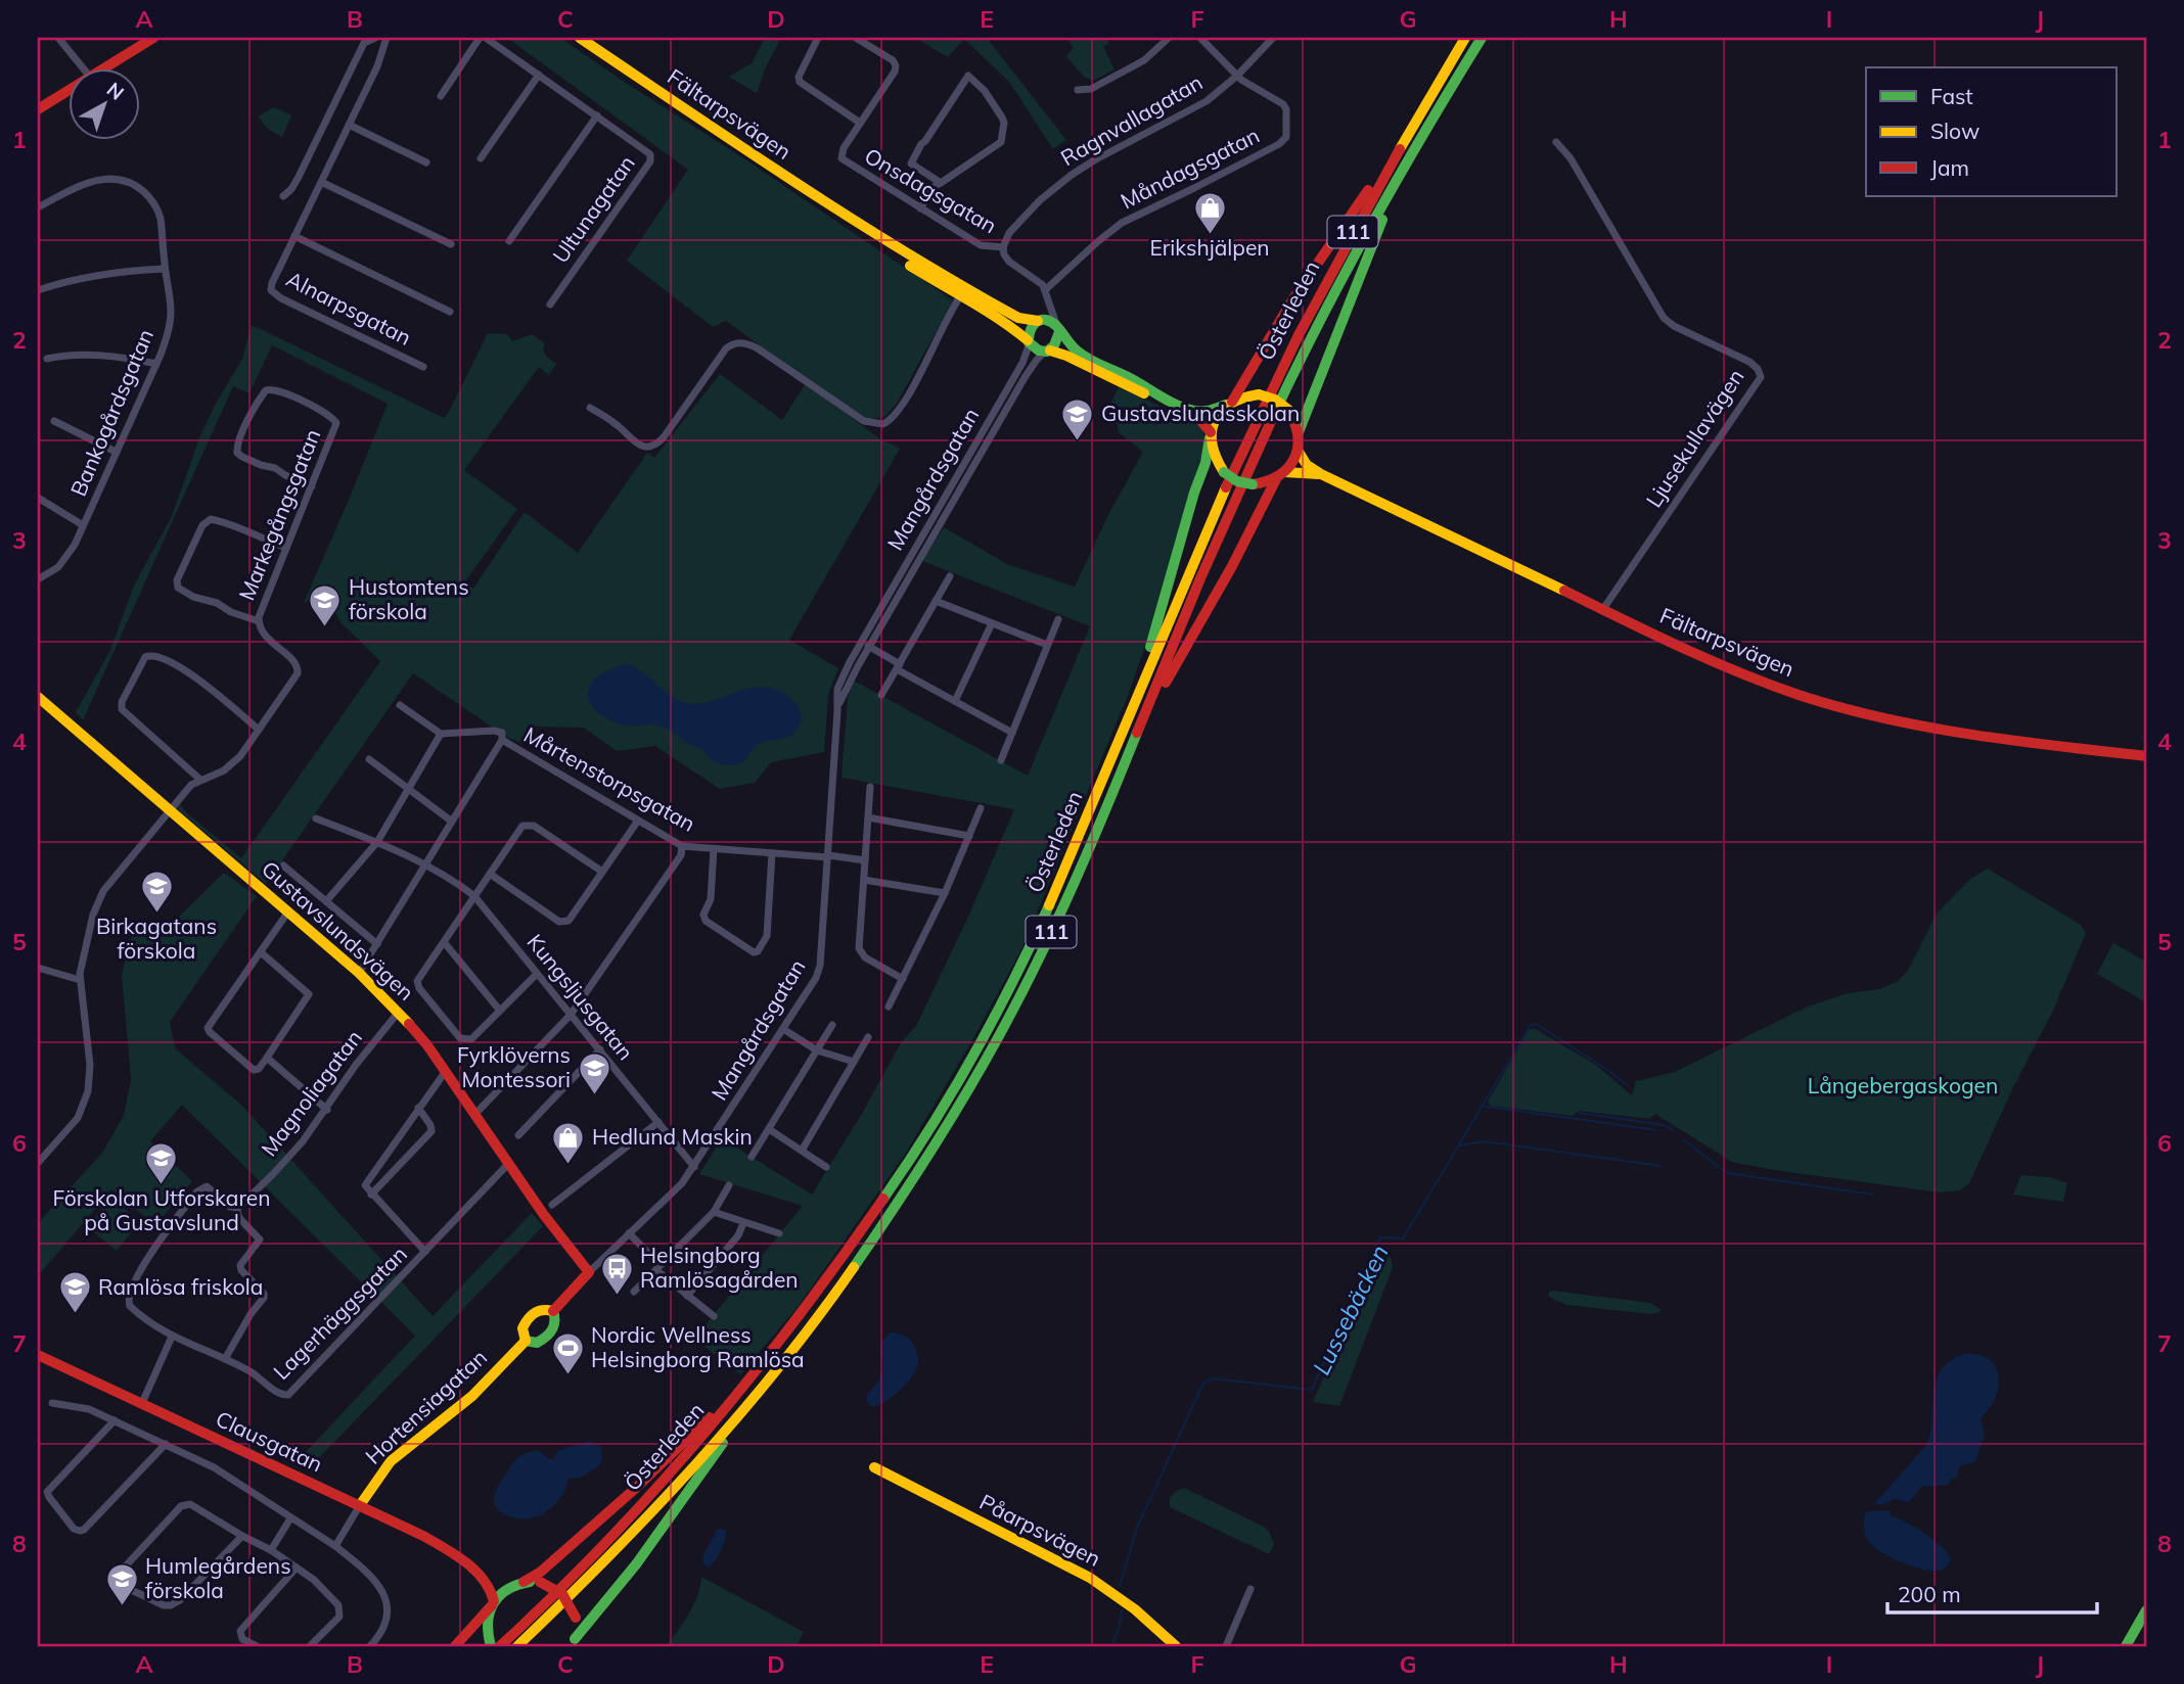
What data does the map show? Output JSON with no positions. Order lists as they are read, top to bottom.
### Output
{
  "streets": {
    "main road": [
      "Fältarpsvägen",
      "111",
      "Österleden",
      "Gustavslundsvägen",
      "Hortensiagatan",
      "Clausgatan",
      "Påarpsvägen"
    ],
    "street": [
      "Ragnvallagatan",
      "Måndagsgatan",
      "Onsdagsgatan",
      "Ultunagatan",
      "Alnarpsgatan",
      "Bankogårdsgatan",
      "Ljusekullavägen",
      "Mangårdsgatan",
      "Markegångsgatan",
      "Mårtenstorpsgatan",
      "Kungsljusgatan",
      "Magnoliagatan",
      "Lagerhäggsgatan"
    ]
  },
  "crossings": [
    ["Fältarpsvägen", "Ljusekullavägen"],
    ["Fältarpsvägen", "Mangårdsgatan"],
    ["Ragnvallagatan", "Måndagsgatan"],
    ["Ragnvallagatan", "Onsdagsgatan"],
    ["Mangårdsgatan", "Mårtenstorpsgatan"],
    ["Mangårdsgatan", "Gustavslundsvägen"],
    ["Mangårdsgatan", "Kungsljusgatan"],
    ["Mangårdsgatan", "Hortensiagatan"],
    ["Markegångsgatan", "Gustavslundsvägen"],
    ["Mårtenstorpsgatan", "Gustavslundsvägen"],
    ["Mårtenstorpsgatan", "Kungsljusgatan"],
    ["Gustavslundsvägen", "Magnoliagatan"],
    ["Gustavslundsvägen", "Lagerhäggsgatan"],
    ["Gustavslundsvägen", "Hortensiagatan"],
    ["Hortensiagatan", "Clausgatan"]
  ],
  "water": ["Lussebäcken"],
  "parks": ["Långebergaskogen"],
  "places": {
    "shop": ["Erikshjälpen", "Hedlund Maskin"],
    "school or university": [
      "Gustavslundsskolan",
      "Hustomtens förskola",
      "Birkagatans förskola",
      "Fyrklöverns Montessori",
      "Förskolan Utforskaren på Gustavslund",
      "Ramlösa friskola",
      "Humlegårdens förskola"
    ],
    "bus stop": ["Helsingborg Ramlösagården"],
    "sports": ["Nordic Wellness Helsingborg Ramlösa"]
  },
  "legend": ["Fast", "Slow", "Jam"],
  "scale_bar": "200 m",
  "north": "top right",
  "grid": {
    "columns": [
      "A",
      "B",
      "C",
      "D",
      "E",
      "F",
      "G",
      "H",
      "I",
      "J"
    ],
    "rows": [
      "1",
      "2",
      "3",
      "4",
      "5",
      "6",
      "7",
      "8"
    ]
  }
}
